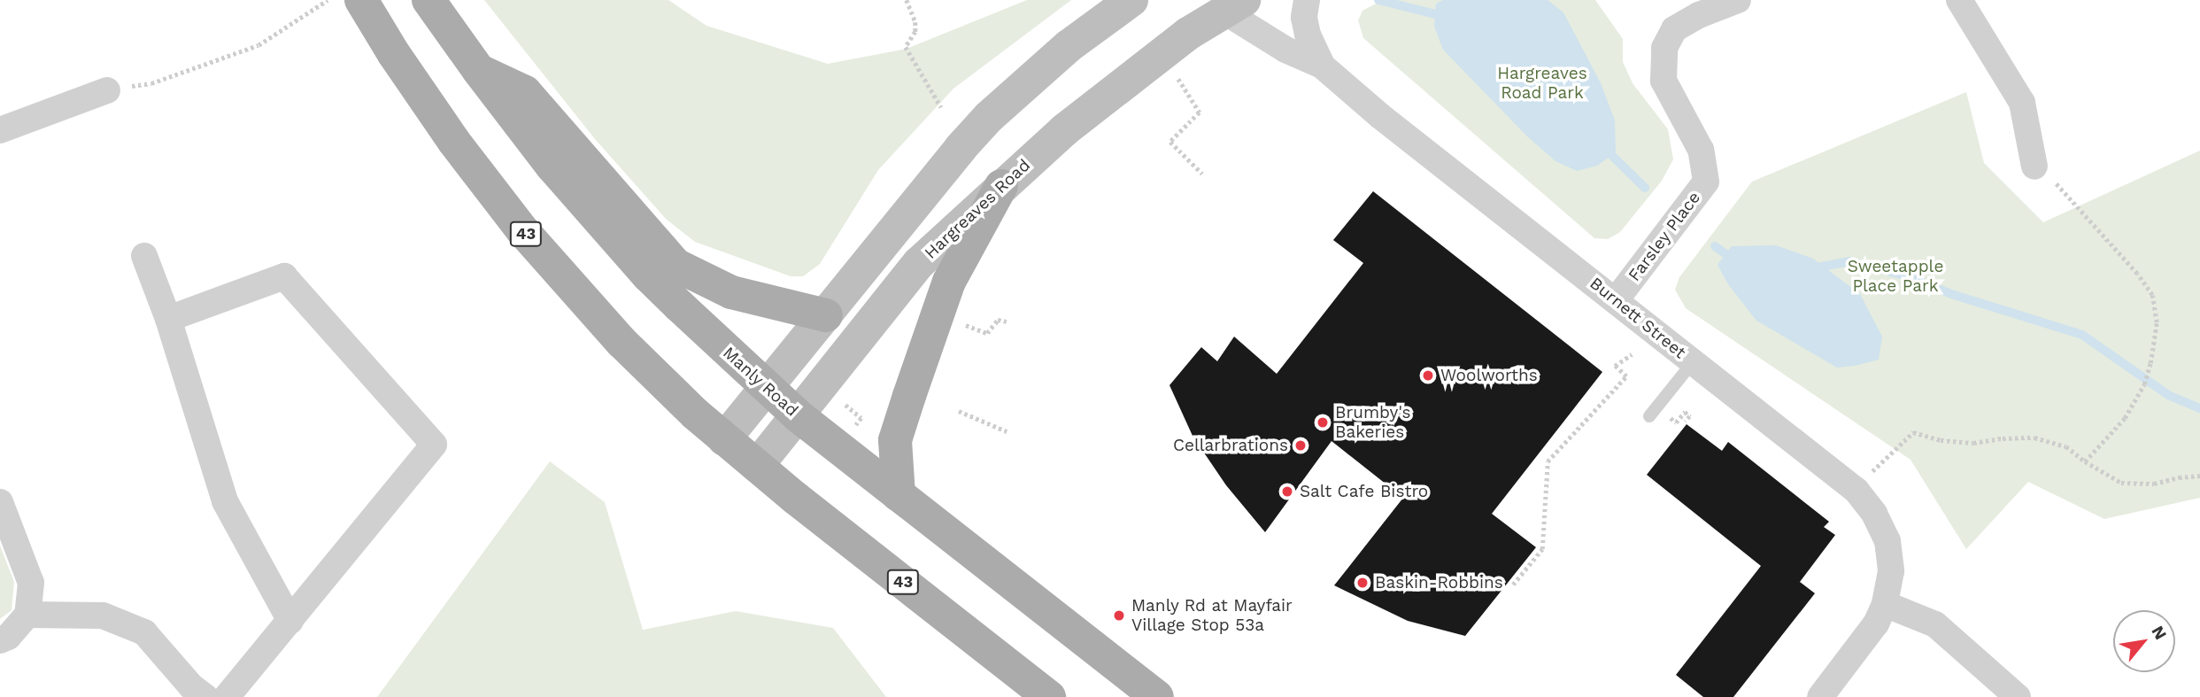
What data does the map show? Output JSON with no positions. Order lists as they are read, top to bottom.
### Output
{
  "streets": {
    "main road": ["Hargreaves Road", "43", "Manly Road"],
    "street": ["Farsley Place", "Burnett Street"]
  },
  "crossings": [
    ["Hargreaves Road", "43"],
    ["Hargreaves Road", "Burnett Street"],
    ["Hargreaves Road", "Manly Road"],
    ["Farsley Place", "Burnett Street"]
  ],
  "parks": ["Hargreaves Road Park", "Sweetapple Place Park"],
  "places": [
    "Woolworths",
    "Brumby's Bakeries",
    "Cellarbrations",
    "Salt Cafe Bistro",
    "Baskin-Robbins",
    "Manly Rd at Mayfair Village Stop 53a"
  ],
  "north": "top right"
}
